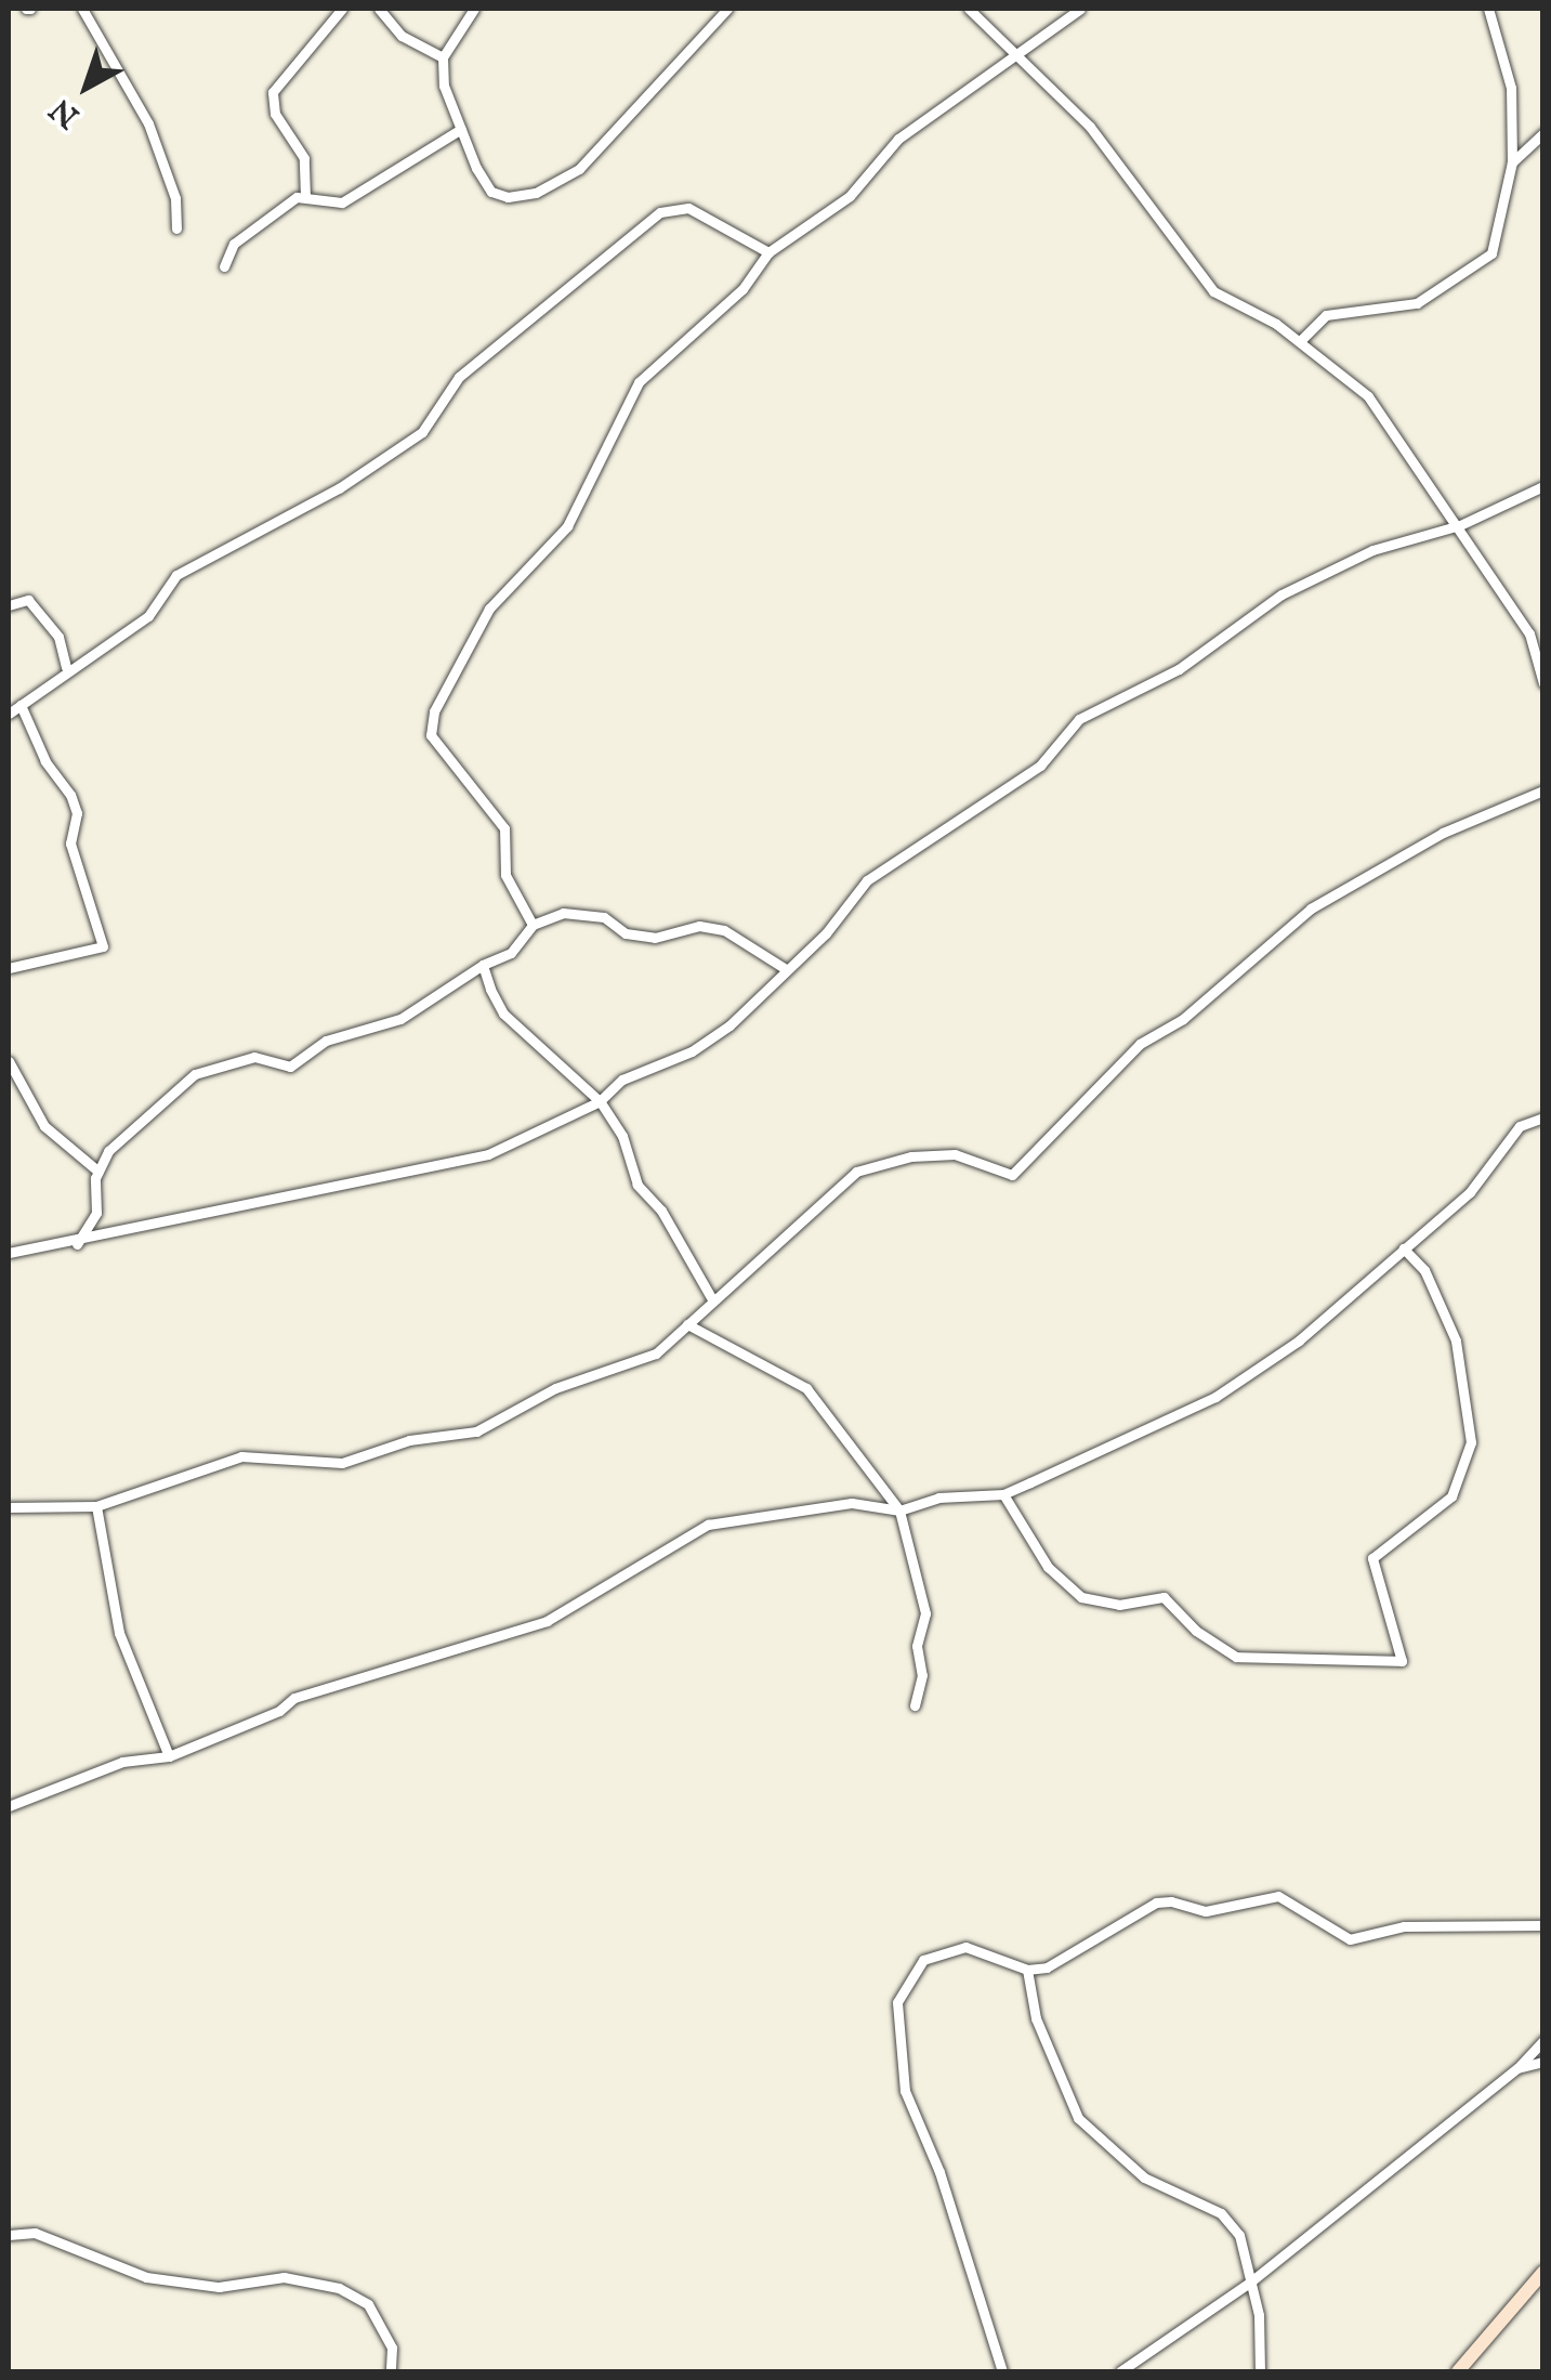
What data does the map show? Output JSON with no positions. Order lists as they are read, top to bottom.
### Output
{
  "north": "bottom left"
}
